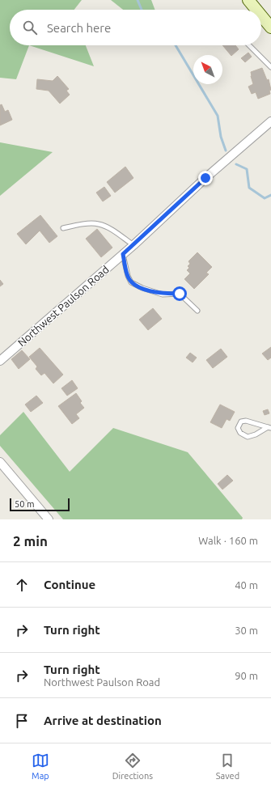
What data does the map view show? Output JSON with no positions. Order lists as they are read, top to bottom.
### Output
{
  "streets": {
    "street": ["Northwest Paulson Road"]
  },
  "scale_bar": "50 m",
  "north": "top left",
  "page": {
    "search": "Search here",
    "scale": "50 m",
    "heading": ["2 min", "Walk · 160 m"],
    "list": [
      ["Continue", "40 m"],
      ["Turn right", "30 m"],
      ["Turn right", "Northwest Paulson Road", "90 m"],
      "Arrive at destination"
    ],
    "nav": ["Map", "Directions", "Saved"]
  }
}
